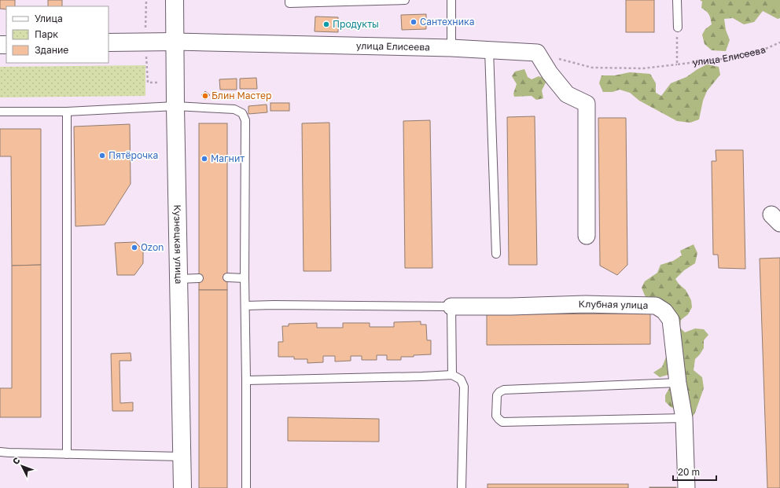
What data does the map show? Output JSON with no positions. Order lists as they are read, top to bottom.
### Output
{
  "streets": {
    "street": ["улица Елисеева", "Кузнецкая улица", "Клубная улица"]
  },
  "crossings": [
    ["улица Елисеева", "Кузнецкая улица"]
  ],
  "places": [
    "Сантехника",
    "Продукты",
    "Блин Мастер",
    "Пятёрочка",
    "Магнит",
    "Ozon"
  ],
  "legend": ["Улица", "Парк", "Здание"],
  "scale_bar": "20 m",
  "north": "top left"
}
